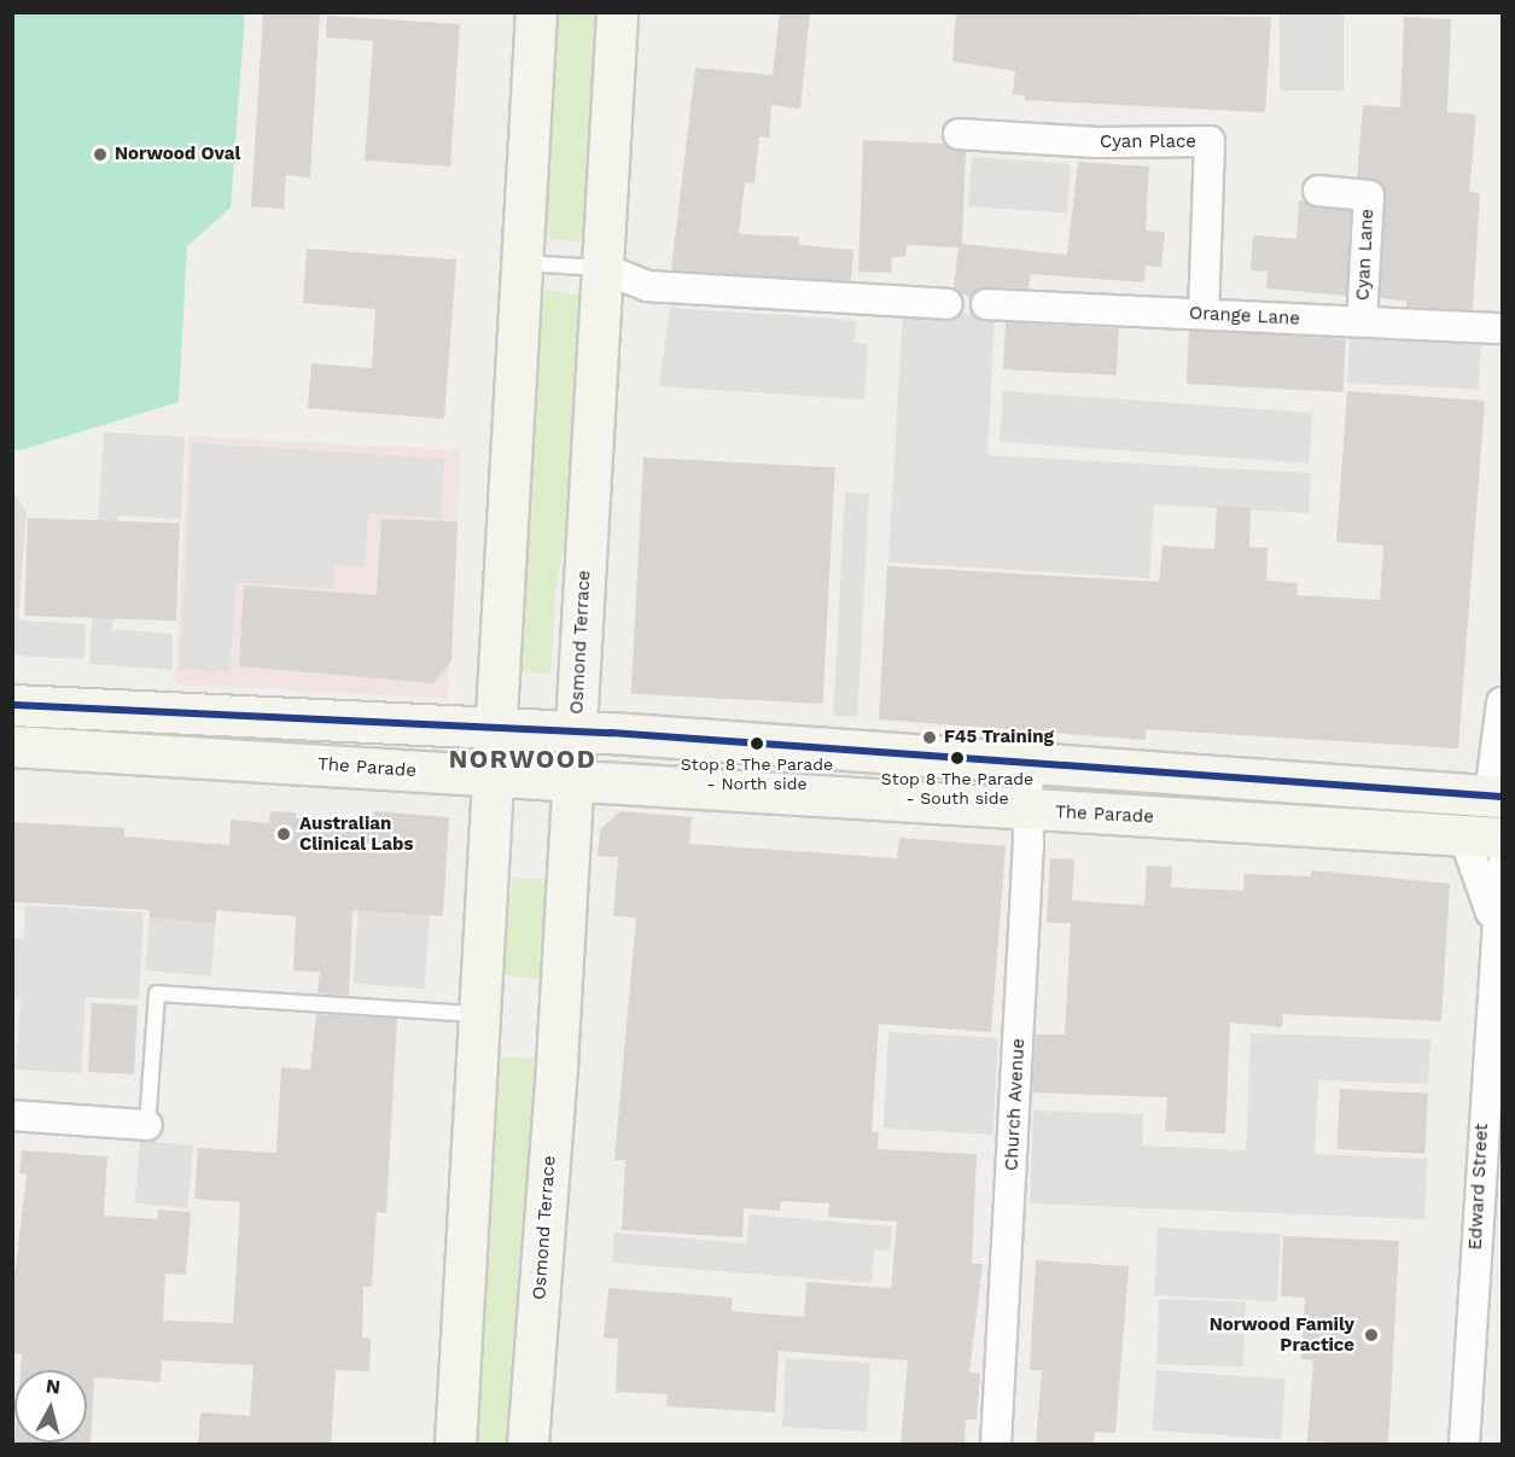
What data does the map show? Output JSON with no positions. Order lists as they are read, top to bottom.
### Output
{
  "streets": {
    "main road": ["Osmond Terrace", "The Parade"],
    "street": [
      "Cyan Place",
      "Cyan Lane",
      "Orange Lane",
      "Church Avenue",
      "Edward Street"
    ]
  },
  "crossings": [
    ["Cyan Place", "Orange Lane"],
    ["Cyan Lane", "Orange Lane"],
    ["Osmond Terrace", "The Parade"],
    ["The Parade", "Church Avenue"],
    ["The Parade", "Edward Street"]
  ],
  "districts": ["NORWOOD"],
  "places": [
    "Norwood Oval",
    "F45 Training",
    "Stop 8 The Parade - North side",
    "Stop 8 The Parade - South side",
    "Australian Clinical Labs",
    "Norwood Family Practice"
  ],
  "north": "top"
}
